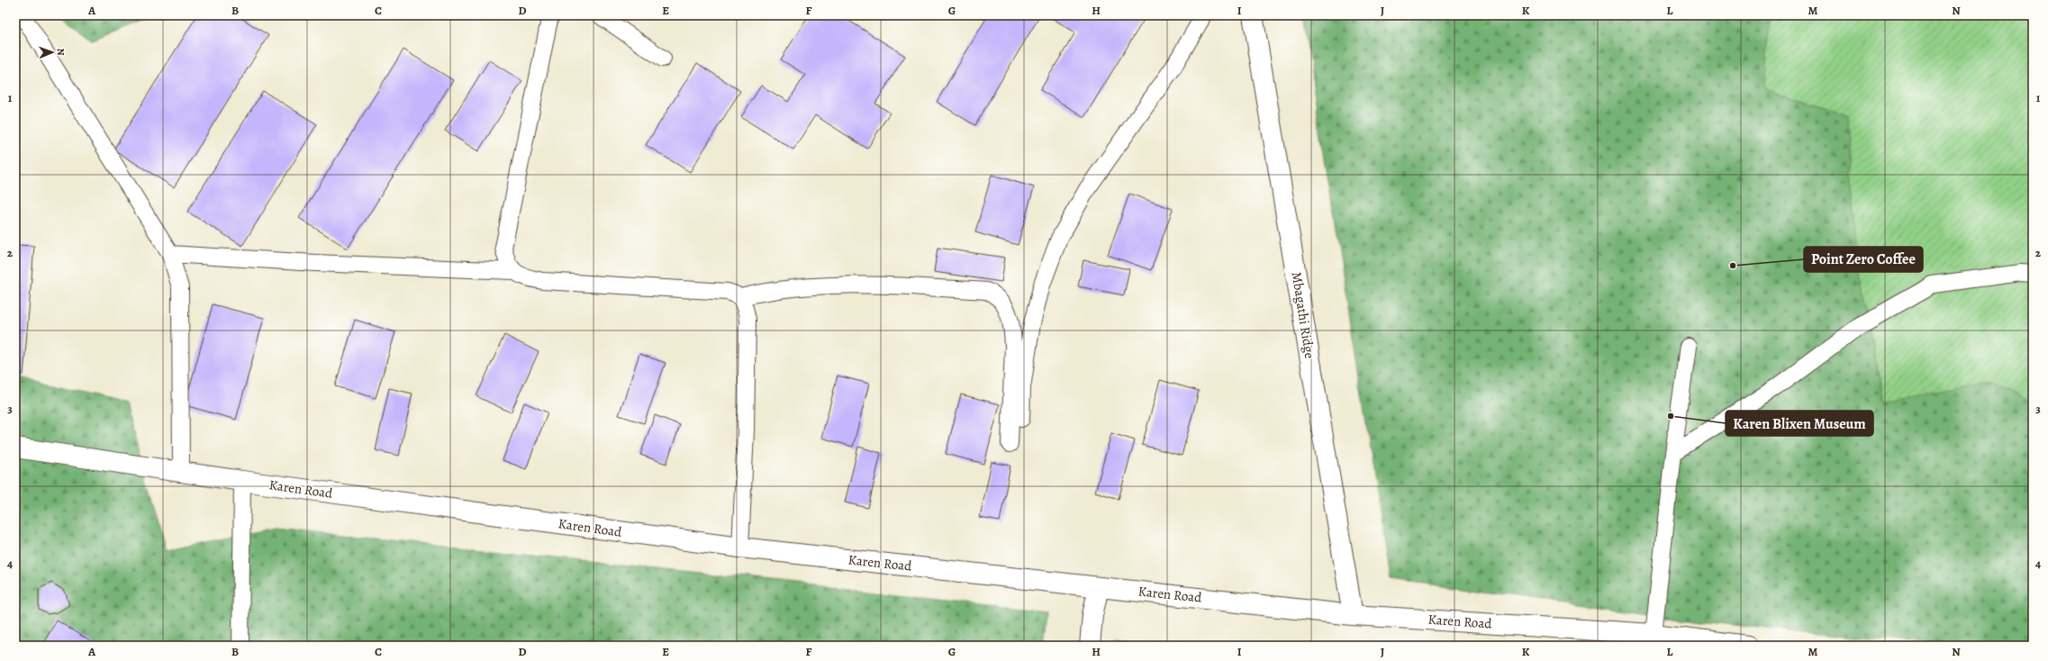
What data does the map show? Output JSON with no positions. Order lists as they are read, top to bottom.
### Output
{
  "streets": {
    "street": ["Mbagathi Ridge", "Karen Road"]
  },
  "crossings": [
    ["Mbagathi Ridge", "Karen Road"]
  ],
  "places": ["Point Zero Coffee", "Karen Blixen Museum"],
  "north": "right",
  "grid": {
    "columns": [
      "A",
      "B",
      "C",
      "D",
      "E",
      "F",
      "G",
      "H",
      "I",
      "J",
      "K",
      "L",
      "M",
      "N"
    ],
    "rows": [
      "1",
      "2",
      "3",
      "4"
    ]
  }
}
